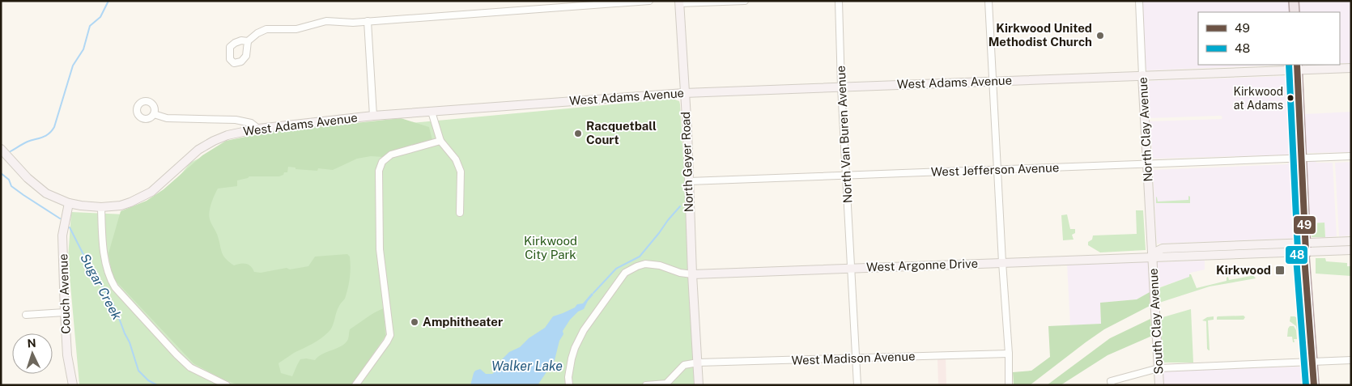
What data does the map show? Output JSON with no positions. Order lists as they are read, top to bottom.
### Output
{
  "streets": {
    "street": [
      "West Adams Avenue",
      "North Clay Avenue",
      "North Van Buren Avenue",
      "North Geyer Road",
      "West Jefferson Avenue",
      "West Argonne Drive",
      "Couch Avenue",
      "South Clay Avenue",
      "West Madison Avenue"
    ]
  },
  "crossings": [
    ["West Adams Avenue", "North Clay Avenue"],
    ["West Adams Avenue", "North Van Buren Avenue"],
    ["West Adams Avenue", "North Geyer Road"],
    ["West Adams Avenue", "Couch Avenue"],
    ["North Clay Avenue", "West Jefferson Avenue"],
    ["North Clay Avenue", "West Argonne Drive"],
    ["North Clay Avenue", "South Clay Avenue"],
    ["North Van Buren Avenue", "West Jefferson Avenue"],
    ["North Van Buren Avenue", "West Argonne Drive"],
    ["North Van Buren Avenue", "West Madison Avenue"],
    ["North Geyer Road", "West Jefferson Avenue"],
    ["North Geyer Road", "West Argonne Drive"],
    ["North Geyer Road", "West Madison Avenue"],
    ["West Argonne Drive", "South Clay Avenue"]
  ],
  "water": ["Sugar Creek", "Walker Lake"],
  "parks": ["Kirkwood City Park"],
  "places": {
    "other": [
      "Kirkwood United Methodist Church",
      "Kirkwood at Adams",
      "Racquetball Court",
      "Amphitheater"
    ],
    "transit": ["Kirkwood"]
  },
  "lines": ["transit line 49", "transit line 48"],
  "legend": ["49", "48"],
  "north": "top"
}
